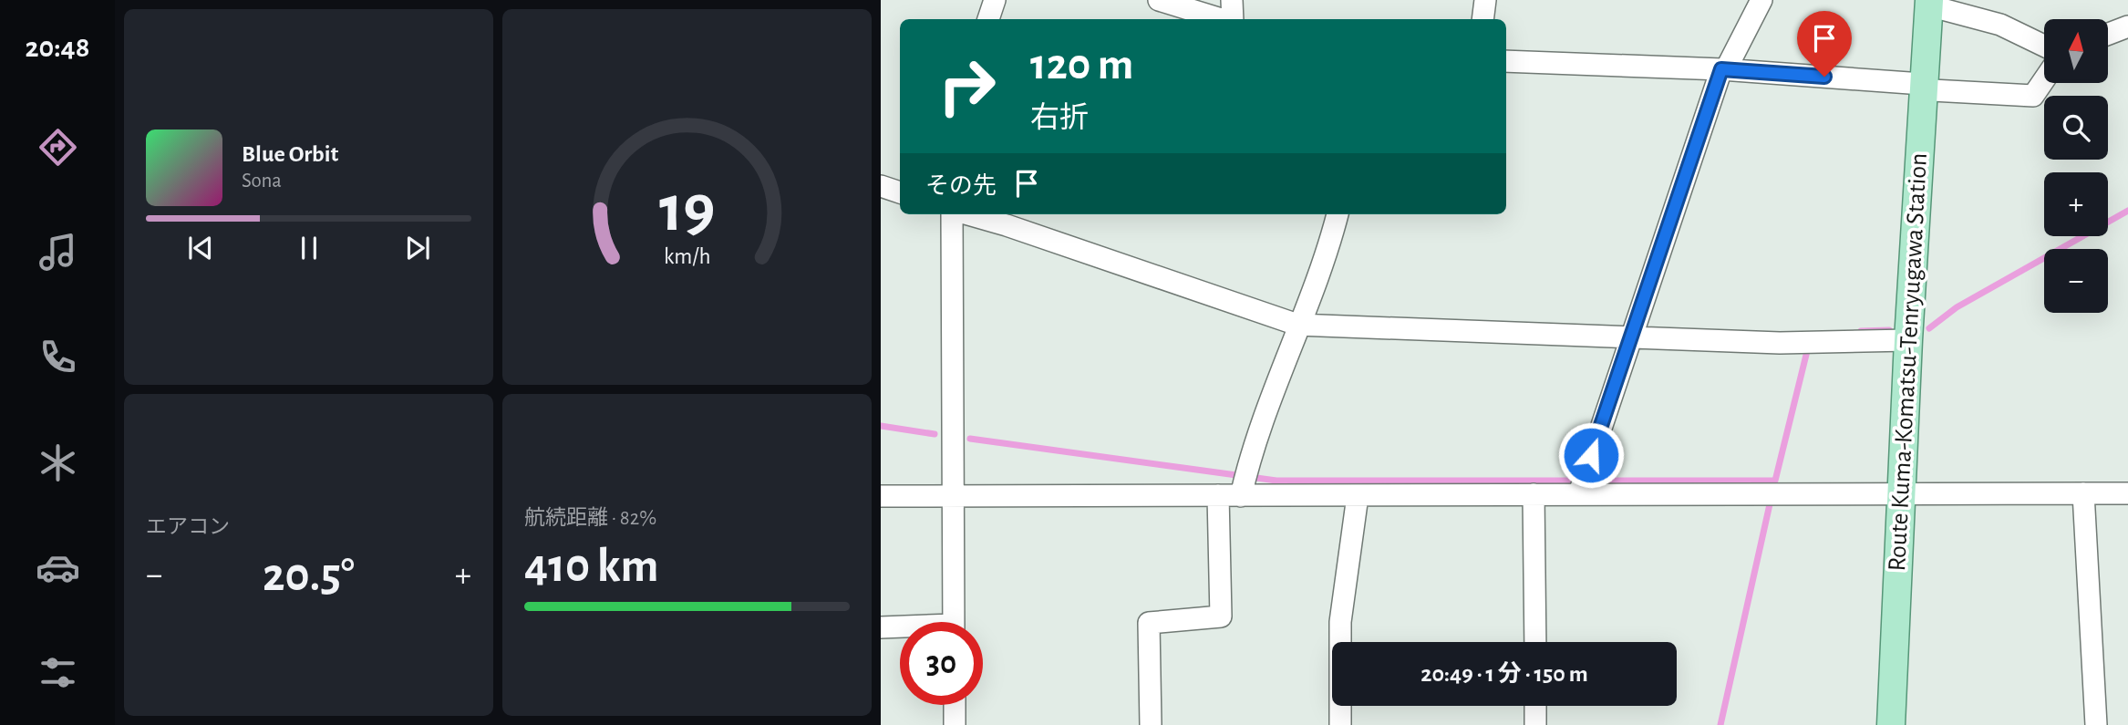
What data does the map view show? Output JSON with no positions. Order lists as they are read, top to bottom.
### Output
{
  "streets": {
    "main road": ["Route Kuma-Komatsu-Tenryugawa Station"]
  },
  "north": "top",
  "page": {
    "tabs": "20:48",
    "map_buttons": ["+", "−"],
    "turn": ["120 m", "右折"],
    "song": ["Blue Orbit", "Sona"],
    "then": "その先",
    "tile": [
      "エアコン",
      ["航続距離 · 82%", "410 km"]
    ],
    "heat": ["−", "20.5°", "+"],
    "limit": "30",
    "trip": "20:49 · 1 分 · 150 m",
    "gauge": ["19", "km/h"]
  }
}
